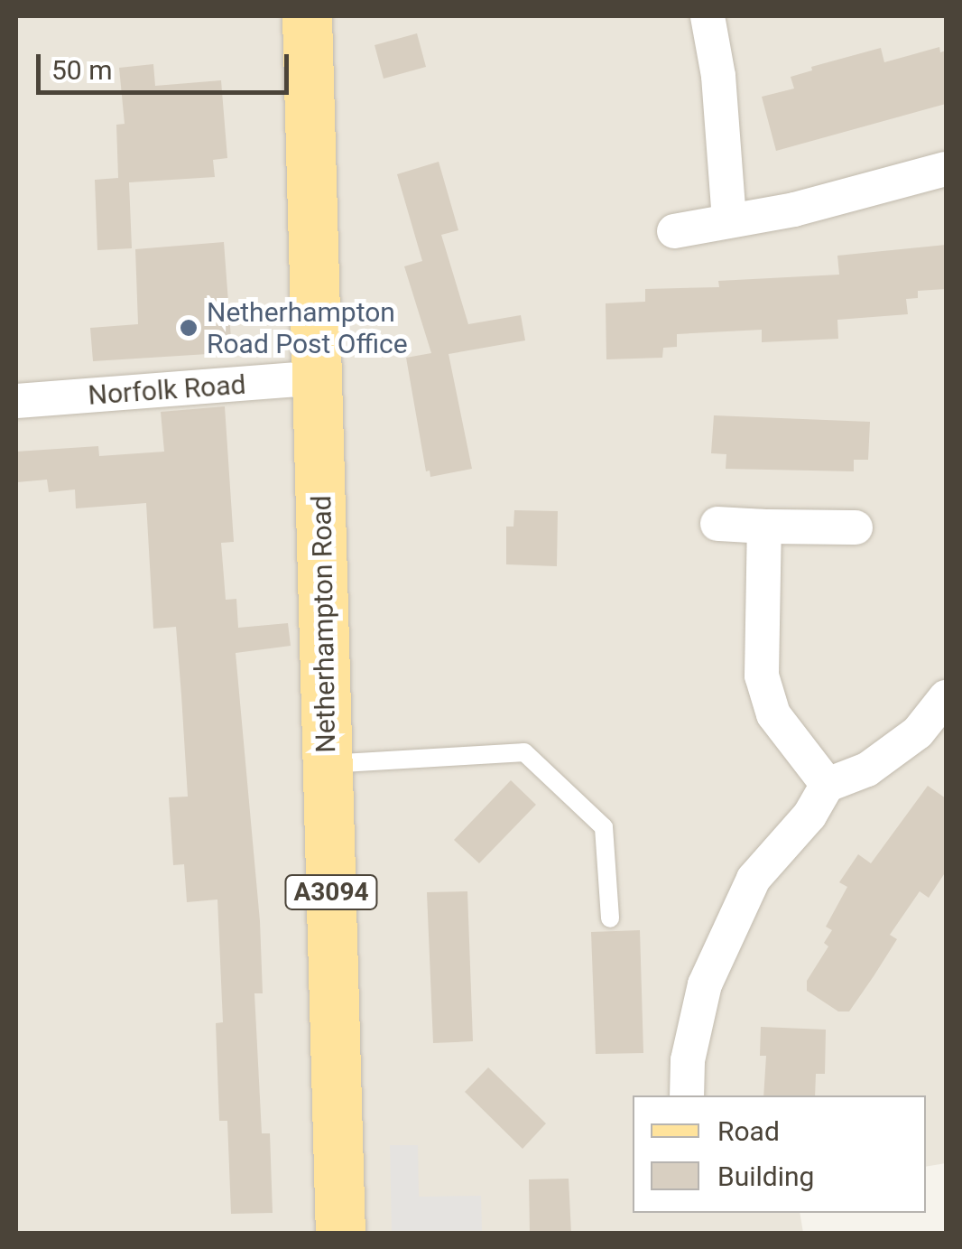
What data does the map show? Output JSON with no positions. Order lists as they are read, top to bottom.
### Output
{
  "streets": {
    "main road": ["Netherhampton Road", "A3094"],
    "street": ["Norfolk Road"]
  },
  "crossings": [
    ["Norfolk Road", "Netherhampton Road"]
  ],
  "places": ["Netherhampton Road Post Office"],
  "legend": ["Road", "Building"],
  "scale_bar": "50 m"
}
